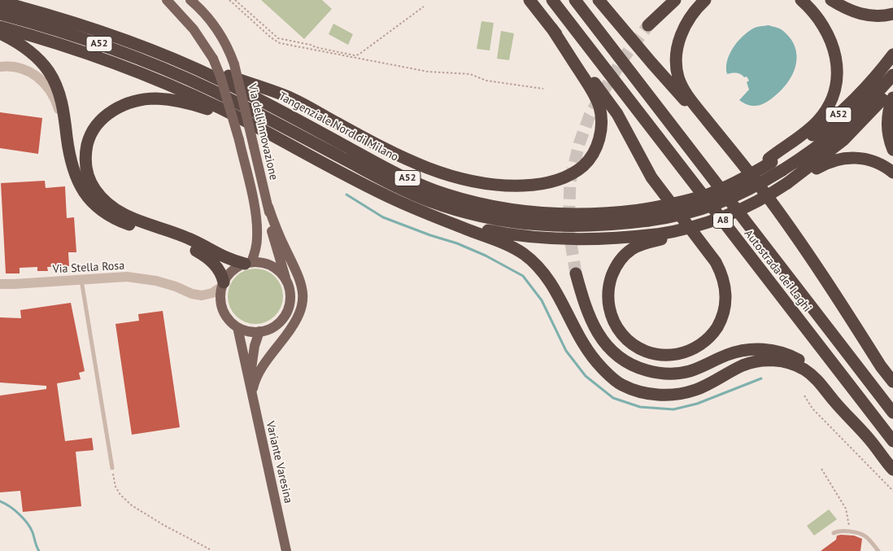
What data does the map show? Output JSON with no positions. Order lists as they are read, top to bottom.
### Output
{
  "streets": {
    "highway": [
      "A52",
      "Tangenziale Nord di Milano",
      "A8",
      "Autostrada dei Laghi"
    ],
    "main road": ["Via dell'Innovazione", "Variante Varesina"],
    "street": ["Via Stella Rosa"]
  },
  "crossings": [
    ["Via dell'Innovazione", "Via Stella Rosa"],
    ["Via dell'Innovazione", "Variante Varesina"],
    ["Via Stella Rosa", "Variante Varesina"]
  ]
}
